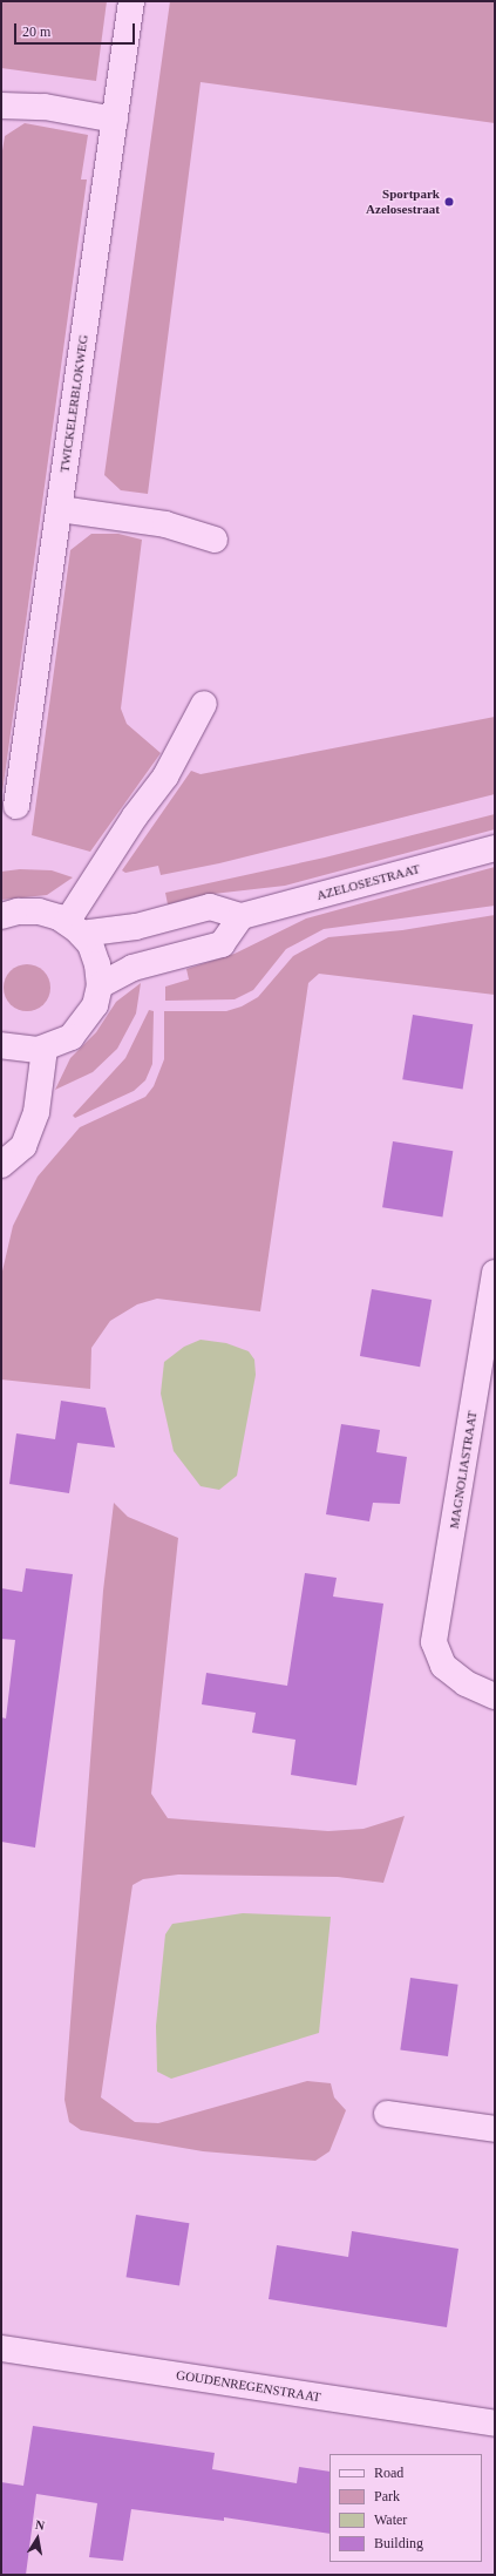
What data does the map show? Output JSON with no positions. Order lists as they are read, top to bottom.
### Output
{
  "streets": {
    "street": [
      "TWICKELERBLOKWEG",
      "AZELOSESTRAAT",
      "MAGNOLIASTRAAT",
      "GOUDENREGENSTRAAT"
    ]
  },
  "places": ["Sportpark Azelosestraat"],
  "legend": [
    "Road",
    "Park",
    "Water",
    "Building"
  ],
  "scale_bar": "20 m",
  "north": "top"
}
